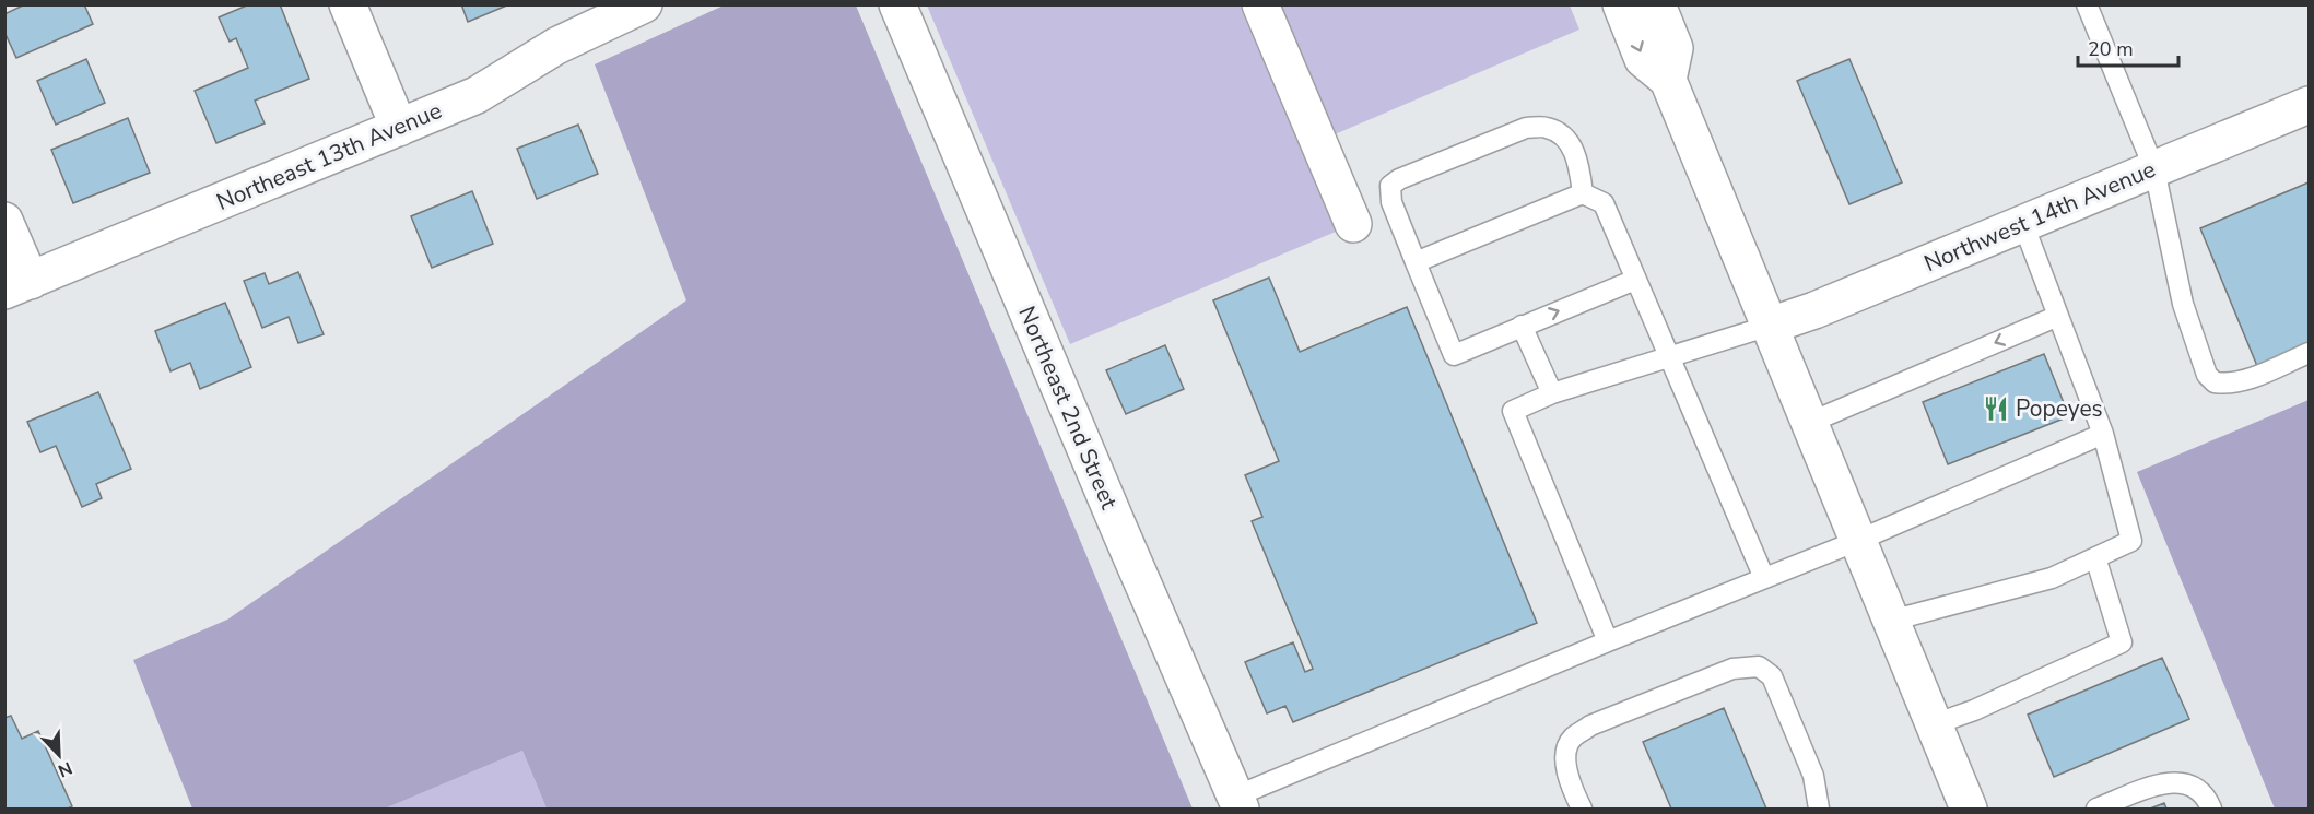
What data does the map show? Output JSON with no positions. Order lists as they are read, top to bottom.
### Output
{
  "streets": {
    "street": ["Northeast 13th Avenue", "Northwest 14th Avenue", "Northeast 2nd Street"]
  },
  "places": {
    "restaurant": ["Popeyes"]
  },
  "scale_bar": "20 m",
  "north": "bottom right"
}
